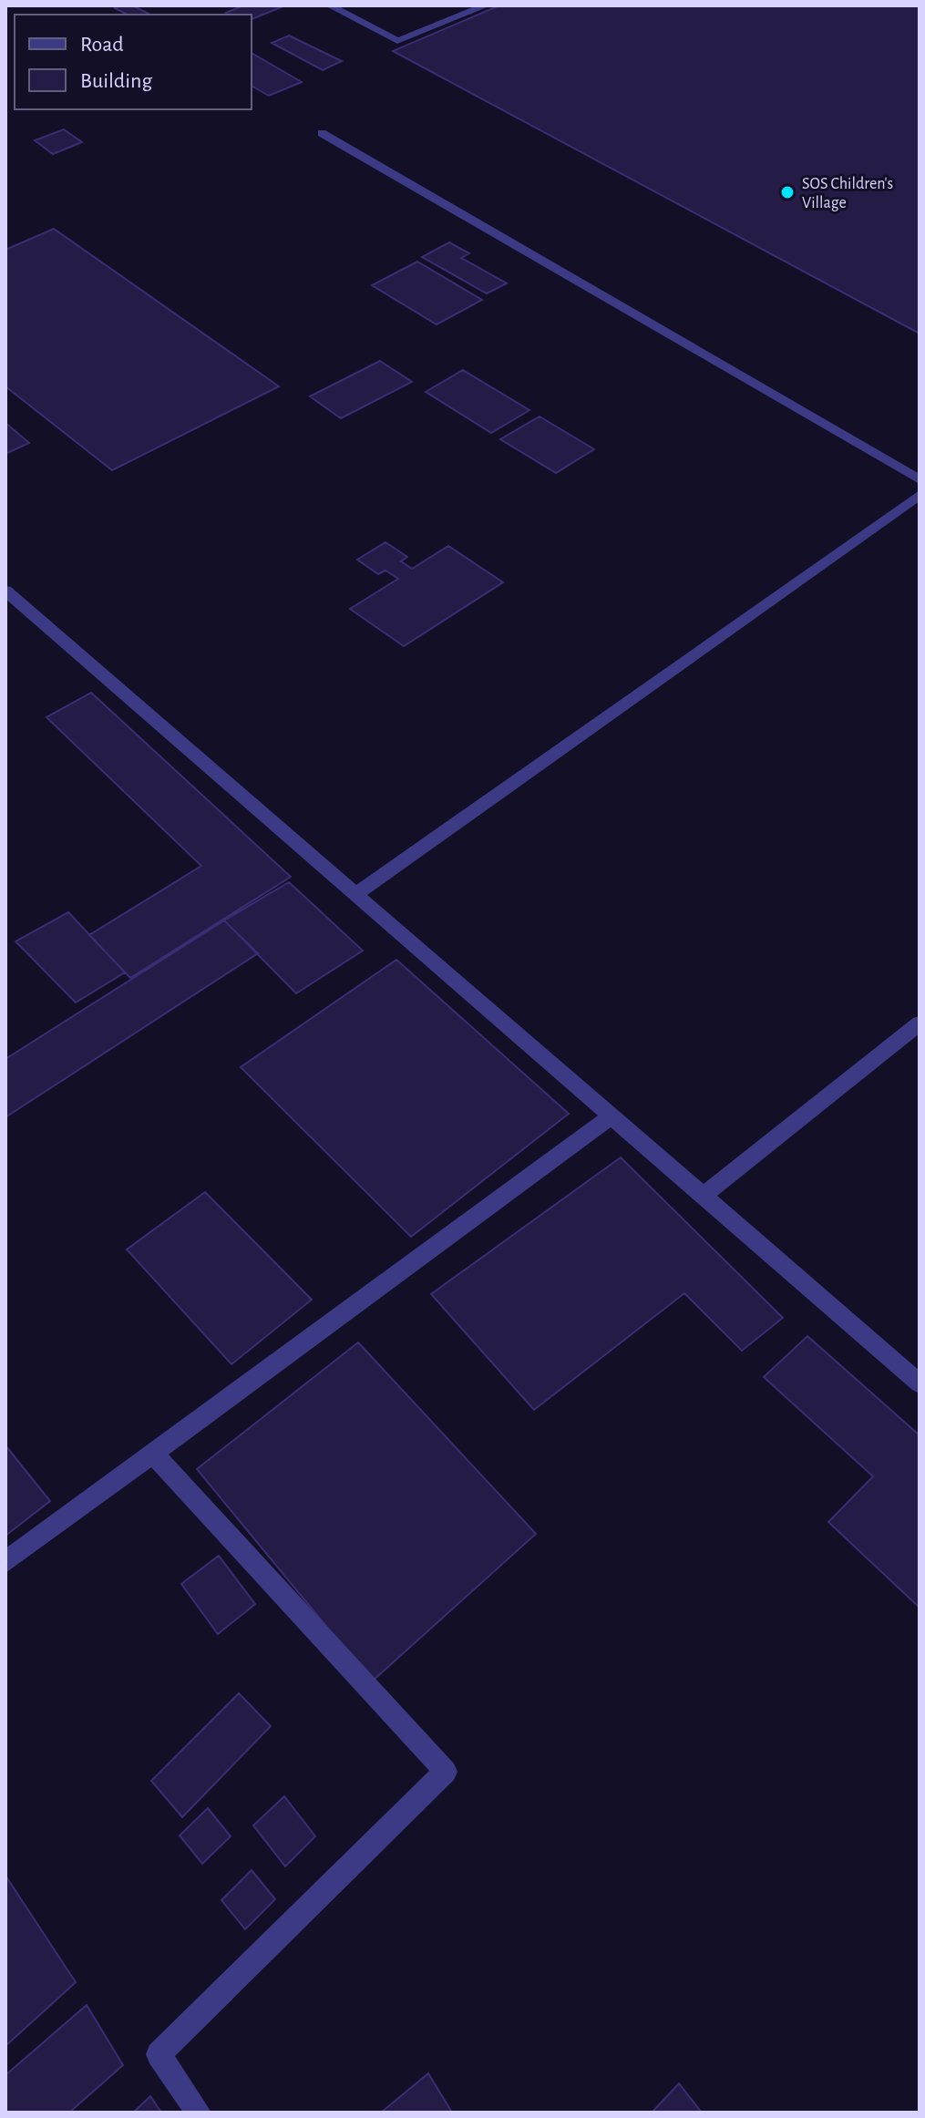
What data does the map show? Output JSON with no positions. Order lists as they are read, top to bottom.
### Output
{
  "places": ["SOS Children's Village"],
  "legend": ["Road", "Building"]
}
